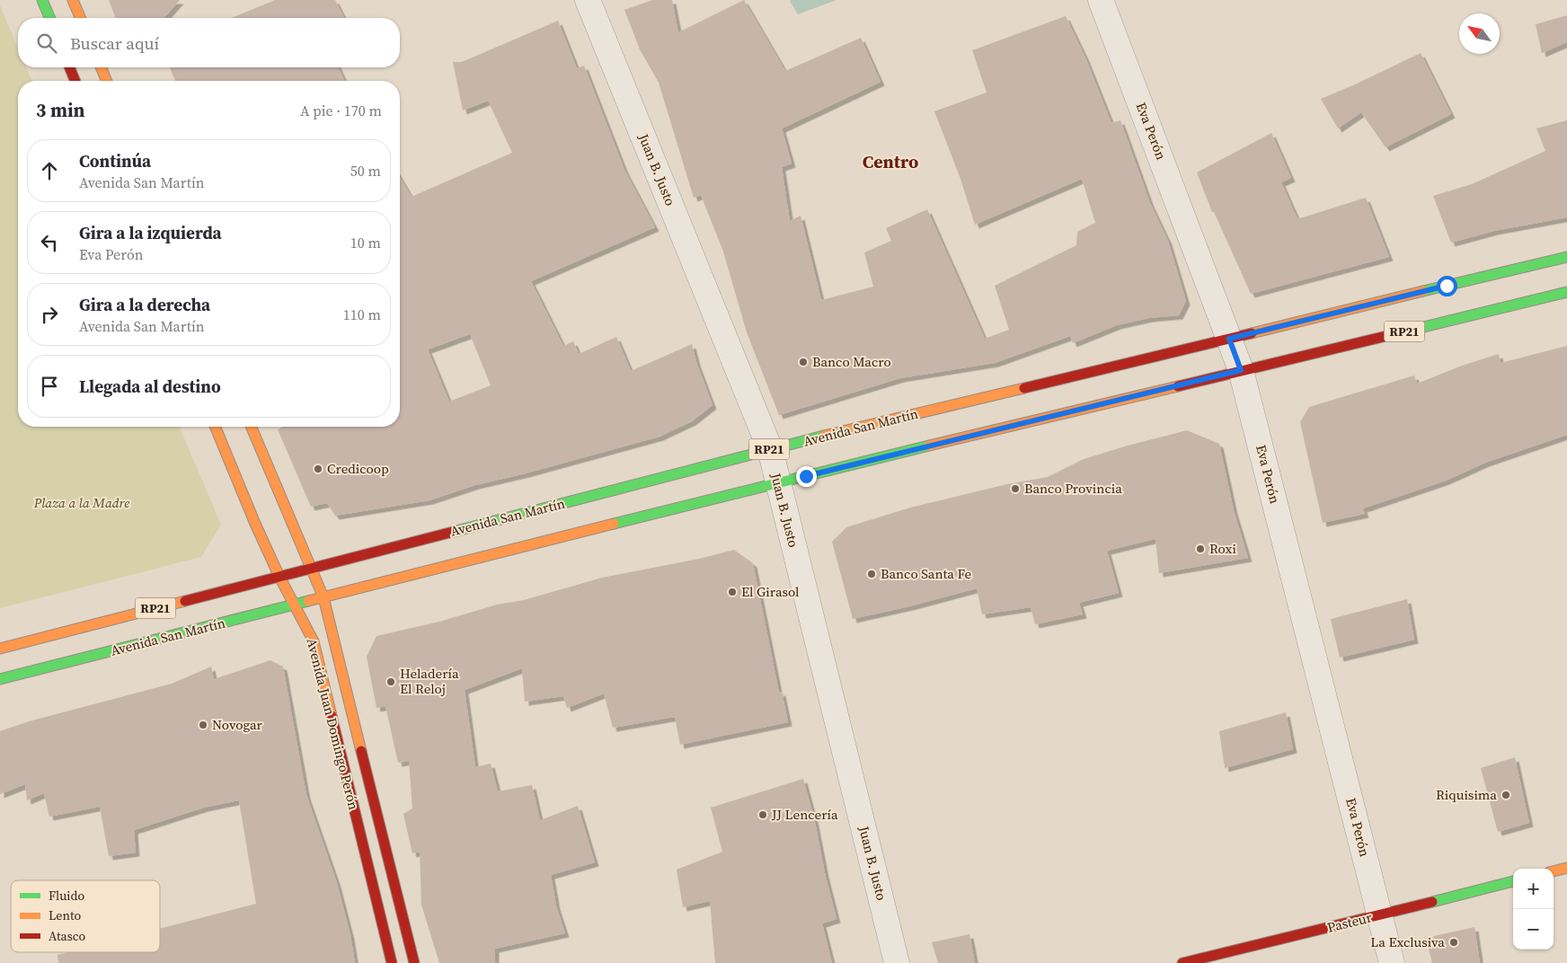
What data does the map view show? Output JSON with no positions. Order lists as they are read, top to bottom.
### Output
{
  "streets": {
    "main road": [
      "RP21",
      "Avenida San Martín",
      "Avenida Juan Domingo Perón",
      "Pasteur"
    ],
    "street": ["Eva Perón", "Juan B. Justo"]
  },
  "crossings": [
    ["Eva Perón", "Avenida San Martín"],
    ["Eva Perón", "Pasteur"],
    ["Juan B. Justo", "Avenida San Martín"],
    ["Avenida San Martín", "Avenida Juan Domingo Perón"]
  ],
  "districts": ["Centro"],
  "parks": ["Plaza a la Madre"],
  "places": [
    "Banco Macro",
    "Credicoop",
    "Banco Provincia",
    "Roxi",
    "Banco Santa Fe",
    "El Girasol",
    "Heladería El Reloj",
    "Novogar",
    "Riquisima",
    "JJ Lencería",
    "La Exclusiva"
  ],
  "legend": ["Fluido", "Lento", "Atasco"],
  "north": "top left",
  "page": {
    "search": "Buscar aquí",
    "heading": ["3 min", "A pie · 170 m"],
    "list": [
      ["Continúa", "Avenida San Martín", "50 m"],
      ["Gira a la izquierda", "Eva Perón", "10 m"],
      ["Gira a la derecha", "Avenida San Martín", "110 m"],
      "Llegada al destino"
    ],
    "map_buttons": ["+", "−"]
  }
}
